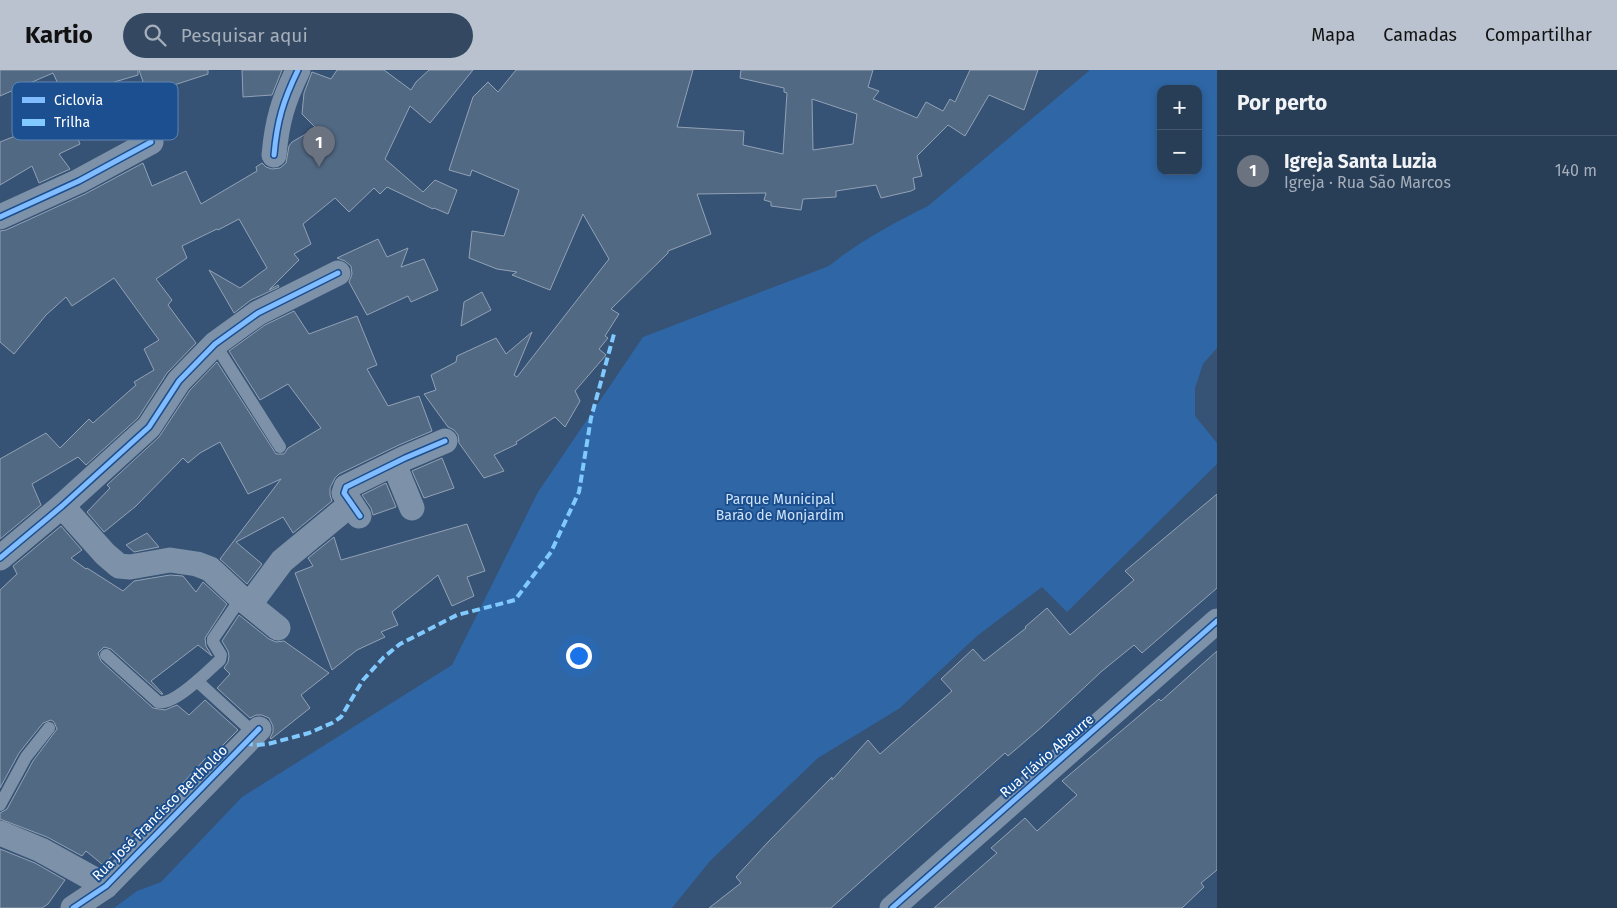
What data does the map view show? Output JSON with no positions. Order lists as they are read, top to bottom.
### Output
{
  "streets": {
    "street": ["Rua Flávio Abaurre", "Rua José Francisco Bertholdo"]
  },
  "parks": ["Parque Municipal Barão de Monjardim"],
  "legend": ["Ciclovia", "Trilha"],
  "page": {
    "header": "Kartio",
    "search": "Pesquisar aqui",
    "nav": ["Mapa", "Camadas", "Compartilhar"],
    "heading": "Por perto",
    "map_buttons": ["+", "−"],
    "pins": "1",
    "list": [
      {
        "mark": "1",
        "name": "Igreja Santa Luzia",
        "note": "Igreja · Rua São Marcos",
        "value": "140 m"
      }
    ]
  }
}
